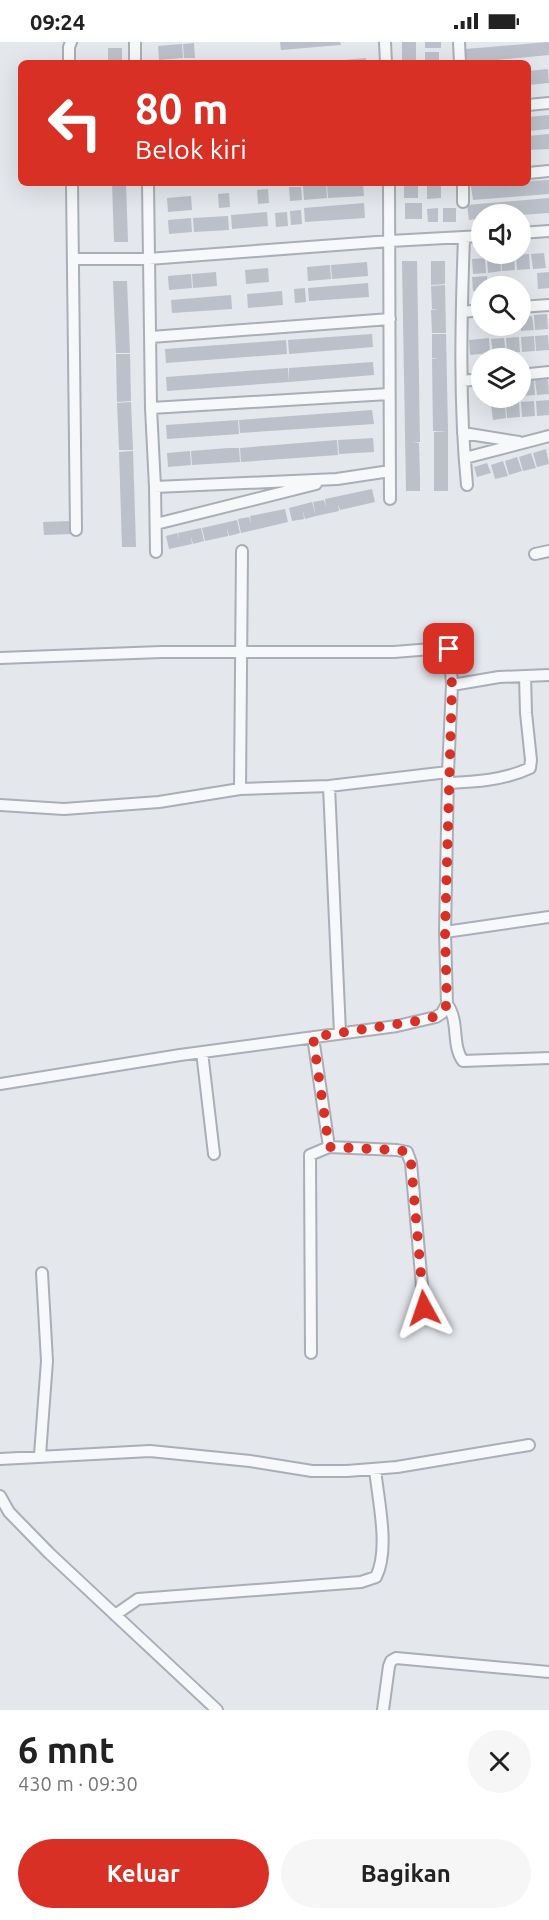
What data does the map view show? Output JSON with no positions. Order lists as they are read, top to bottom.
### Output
{
  "page": {
    "status": "09:24",
    "turn": ["80 m", "Belok kiri"],
    "heading": ["6 mnt", "430 m · 09:30"],
    "buttons": ["Keluar", "Bagikan"]
  }
}
